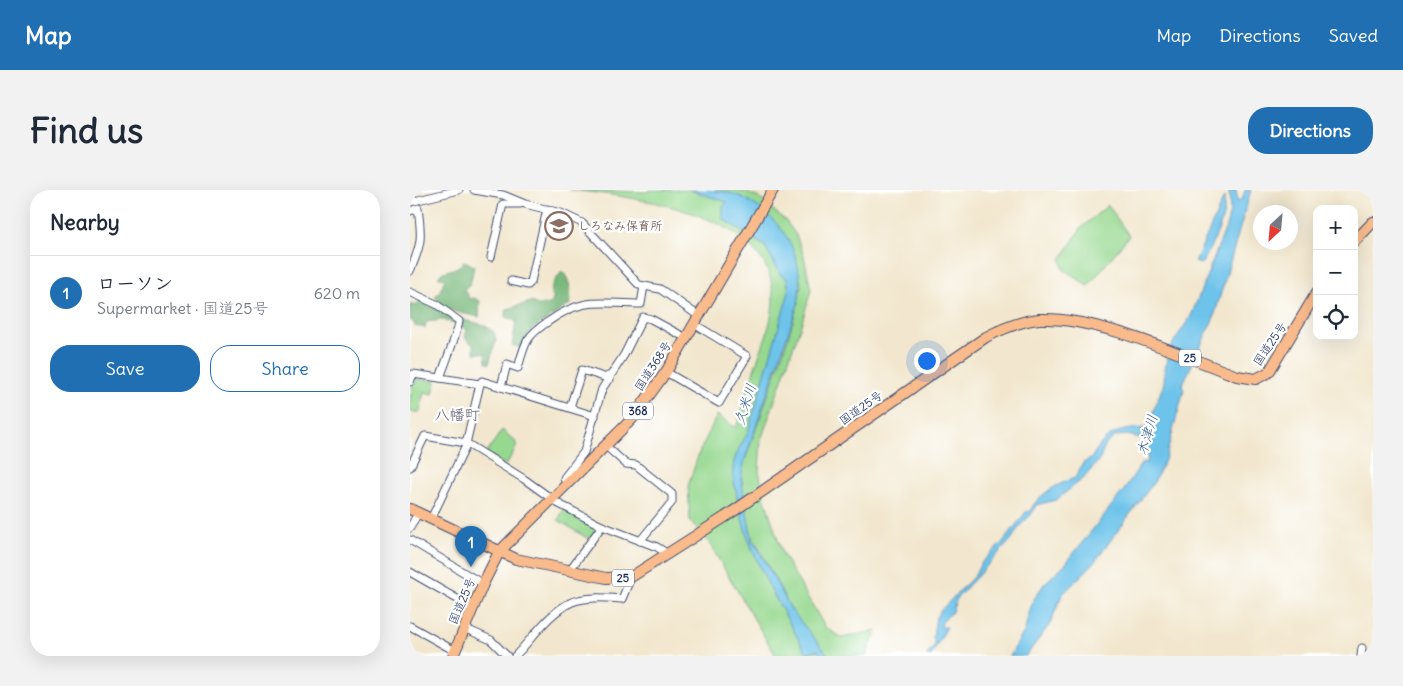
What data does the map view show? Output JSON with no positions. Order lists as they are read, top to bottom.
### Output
{
  "streets": {
    "highway": [
      "国道25号",
      "25",
      "国道368号",
      "368"
    ]
  },
  "crossings": [
    ["国道25号", "国道368号"]
  ],
  "districts": ["八幡町"],
  "water": ["久米川", "木津川"],
  "places": {
    "school or university": ["しろなみ保育所"]
  },
  "north": "bottom left",
  "page": {
    "header": "Map",
    "nav": ["Map", "Directions", "Saved"],
    "buttons": [
      "Directions",
      ["Save", "Share"]
    ],
    "title": "Find us",
    "heading": "Nearby",
    "map_buttons": ["+", "−"],
    "list": [
      {
        "mark": "1",
        "name": "ローソン",
        "note": "Supermarket · 国道25号",
        "value": "620 m"
      }
    ],
    "pins": "1"
  }
}
